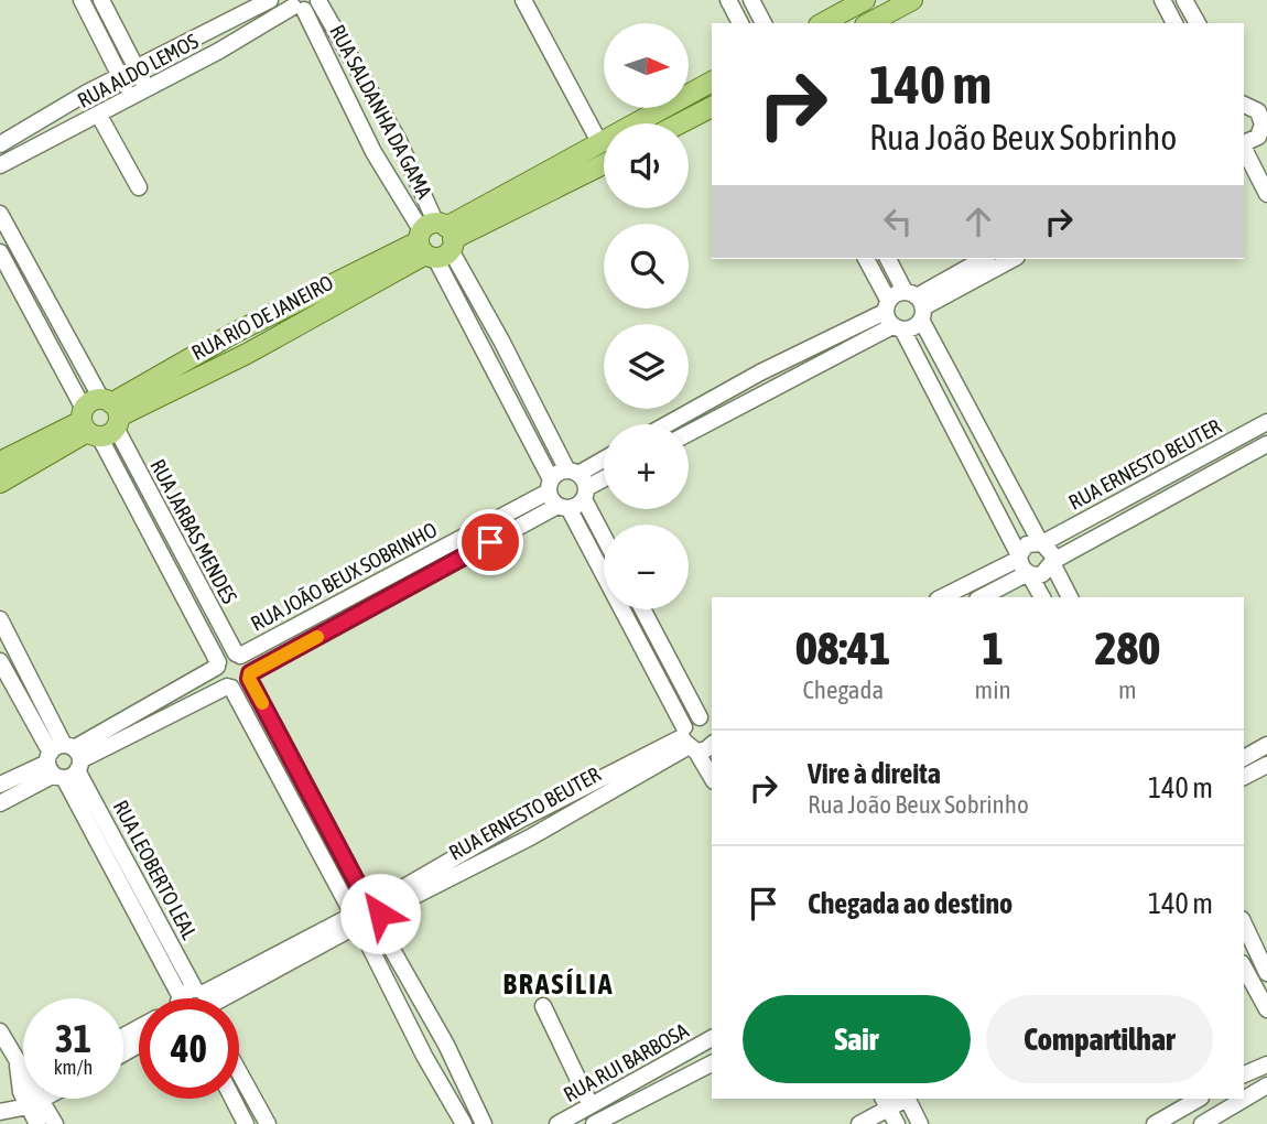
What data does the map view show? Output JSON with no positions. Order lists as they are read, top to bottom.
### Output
{
  "streets": {
    "main road": ["RUA RIO DE JANEIRO"],
    "street": [
      "RUA ALDO LEMOS",
      "RUA SALDANHA DA GAMA",
      "RUA ERNESTO BEUTER",
      "RUA JARBAS MENDES",
      "RUA JOÃO BEUX SOBRINHO",
      "RUA LEOBERTO LEAL",
      "RUA RUI BARBOSA"
    ]
  },
  "crossings": [
    ["RUA ALDO LEMOS", "RUA SALDANHA DA GAMA"],
    ["RUA SALDANHA DA GAMA", "RUA RIO DE JANEIRO"],
    ["RUA SALDANHA DA GAMA", "RUA ERNESTO BEUTER"],
    ["RUA SALDANHA DA GAMA", "RUA JOÃO BEUX SOBRINHO"],
    ["RUA RIO DE JANEIRO", "RUA JARBAS MENDES"],
    ["RUA JARBAS MENDES", "RUA JOÃO BEUX SOBRINHO"]
  ],
  "districts": ["BRASÍLIA"],
  "north": "right",
  "page": {
    "map_buttons": ["+", "−"],
    "turn": ["140 m", "Rua João Beux Sobrinho"],
    "eta": [
      "08:41",
      "Chegada",
      "1",
      "min",
      "280",
      "m"
    ],
    "list": [
      {
        "name": "Vire à direita",
        "note": "Rua João Beux Sobrinho",
        "value": "140 m"
      },
      {
        "name": "Chegada ao destino",
        "value": "140 m"
      }
    ],
    "buttons": ["Sair", "Compartilhar"],
    "speed": "31 km/h",
    "limit": "40"
  }
}
